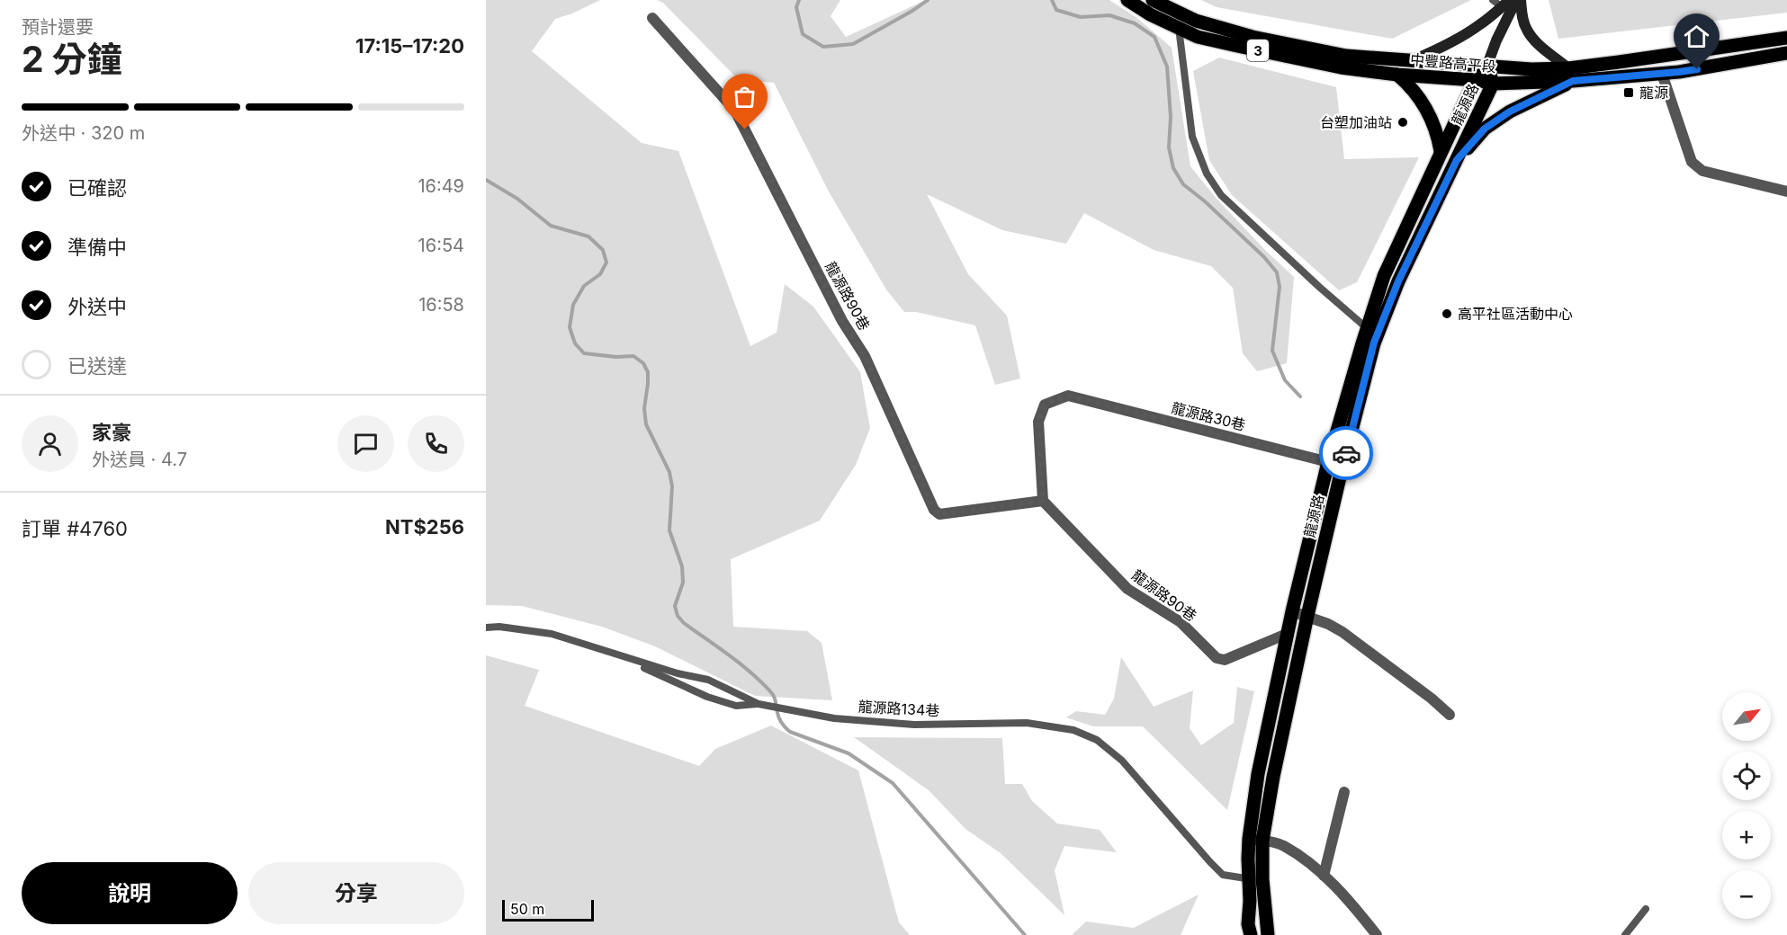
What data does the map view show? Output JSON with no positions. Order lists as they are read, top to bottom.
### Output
{
  "streets": {
    "main road": ["3", "中豐路高平段", "龍源路"],
    "street": ["龍源路90巷", "龍源路30巷"],
    "lane": ["龍源路134巷"]
  },
  "crossings": [
    ["中豐路高平段", "龍源路"],
    ["龍源路", "龍源路30巷"],
    ["龍源路90巷", "龍源路30巷"]
  ],
  "places": {
    "transit": ["龍源"],
    "other": ["台塑加油站", "高平社區活動中心"]
  },
  "scale_bar": "50 m",
  "north": "top right",
  "page": {
    "heading": ["2 分鐘", "預計還要", "17:15–17:20"],
    "panel": [
      "家豪",
      "外送員 · 4.7",
      "訂單 #4760",
      "NT$256"
    ],
    "bar": "外送中 · 320 m",
    "list": [
      ["已確認", "16:49"],
      ["準備中", "16:54"],
      ["外送中", "16:58"],
      "已送達"
    ],
    "map_buttons": ["+", "−"],
    "buttons": ["說明", "分享"],
    "scale": "50 m"
  }
}
